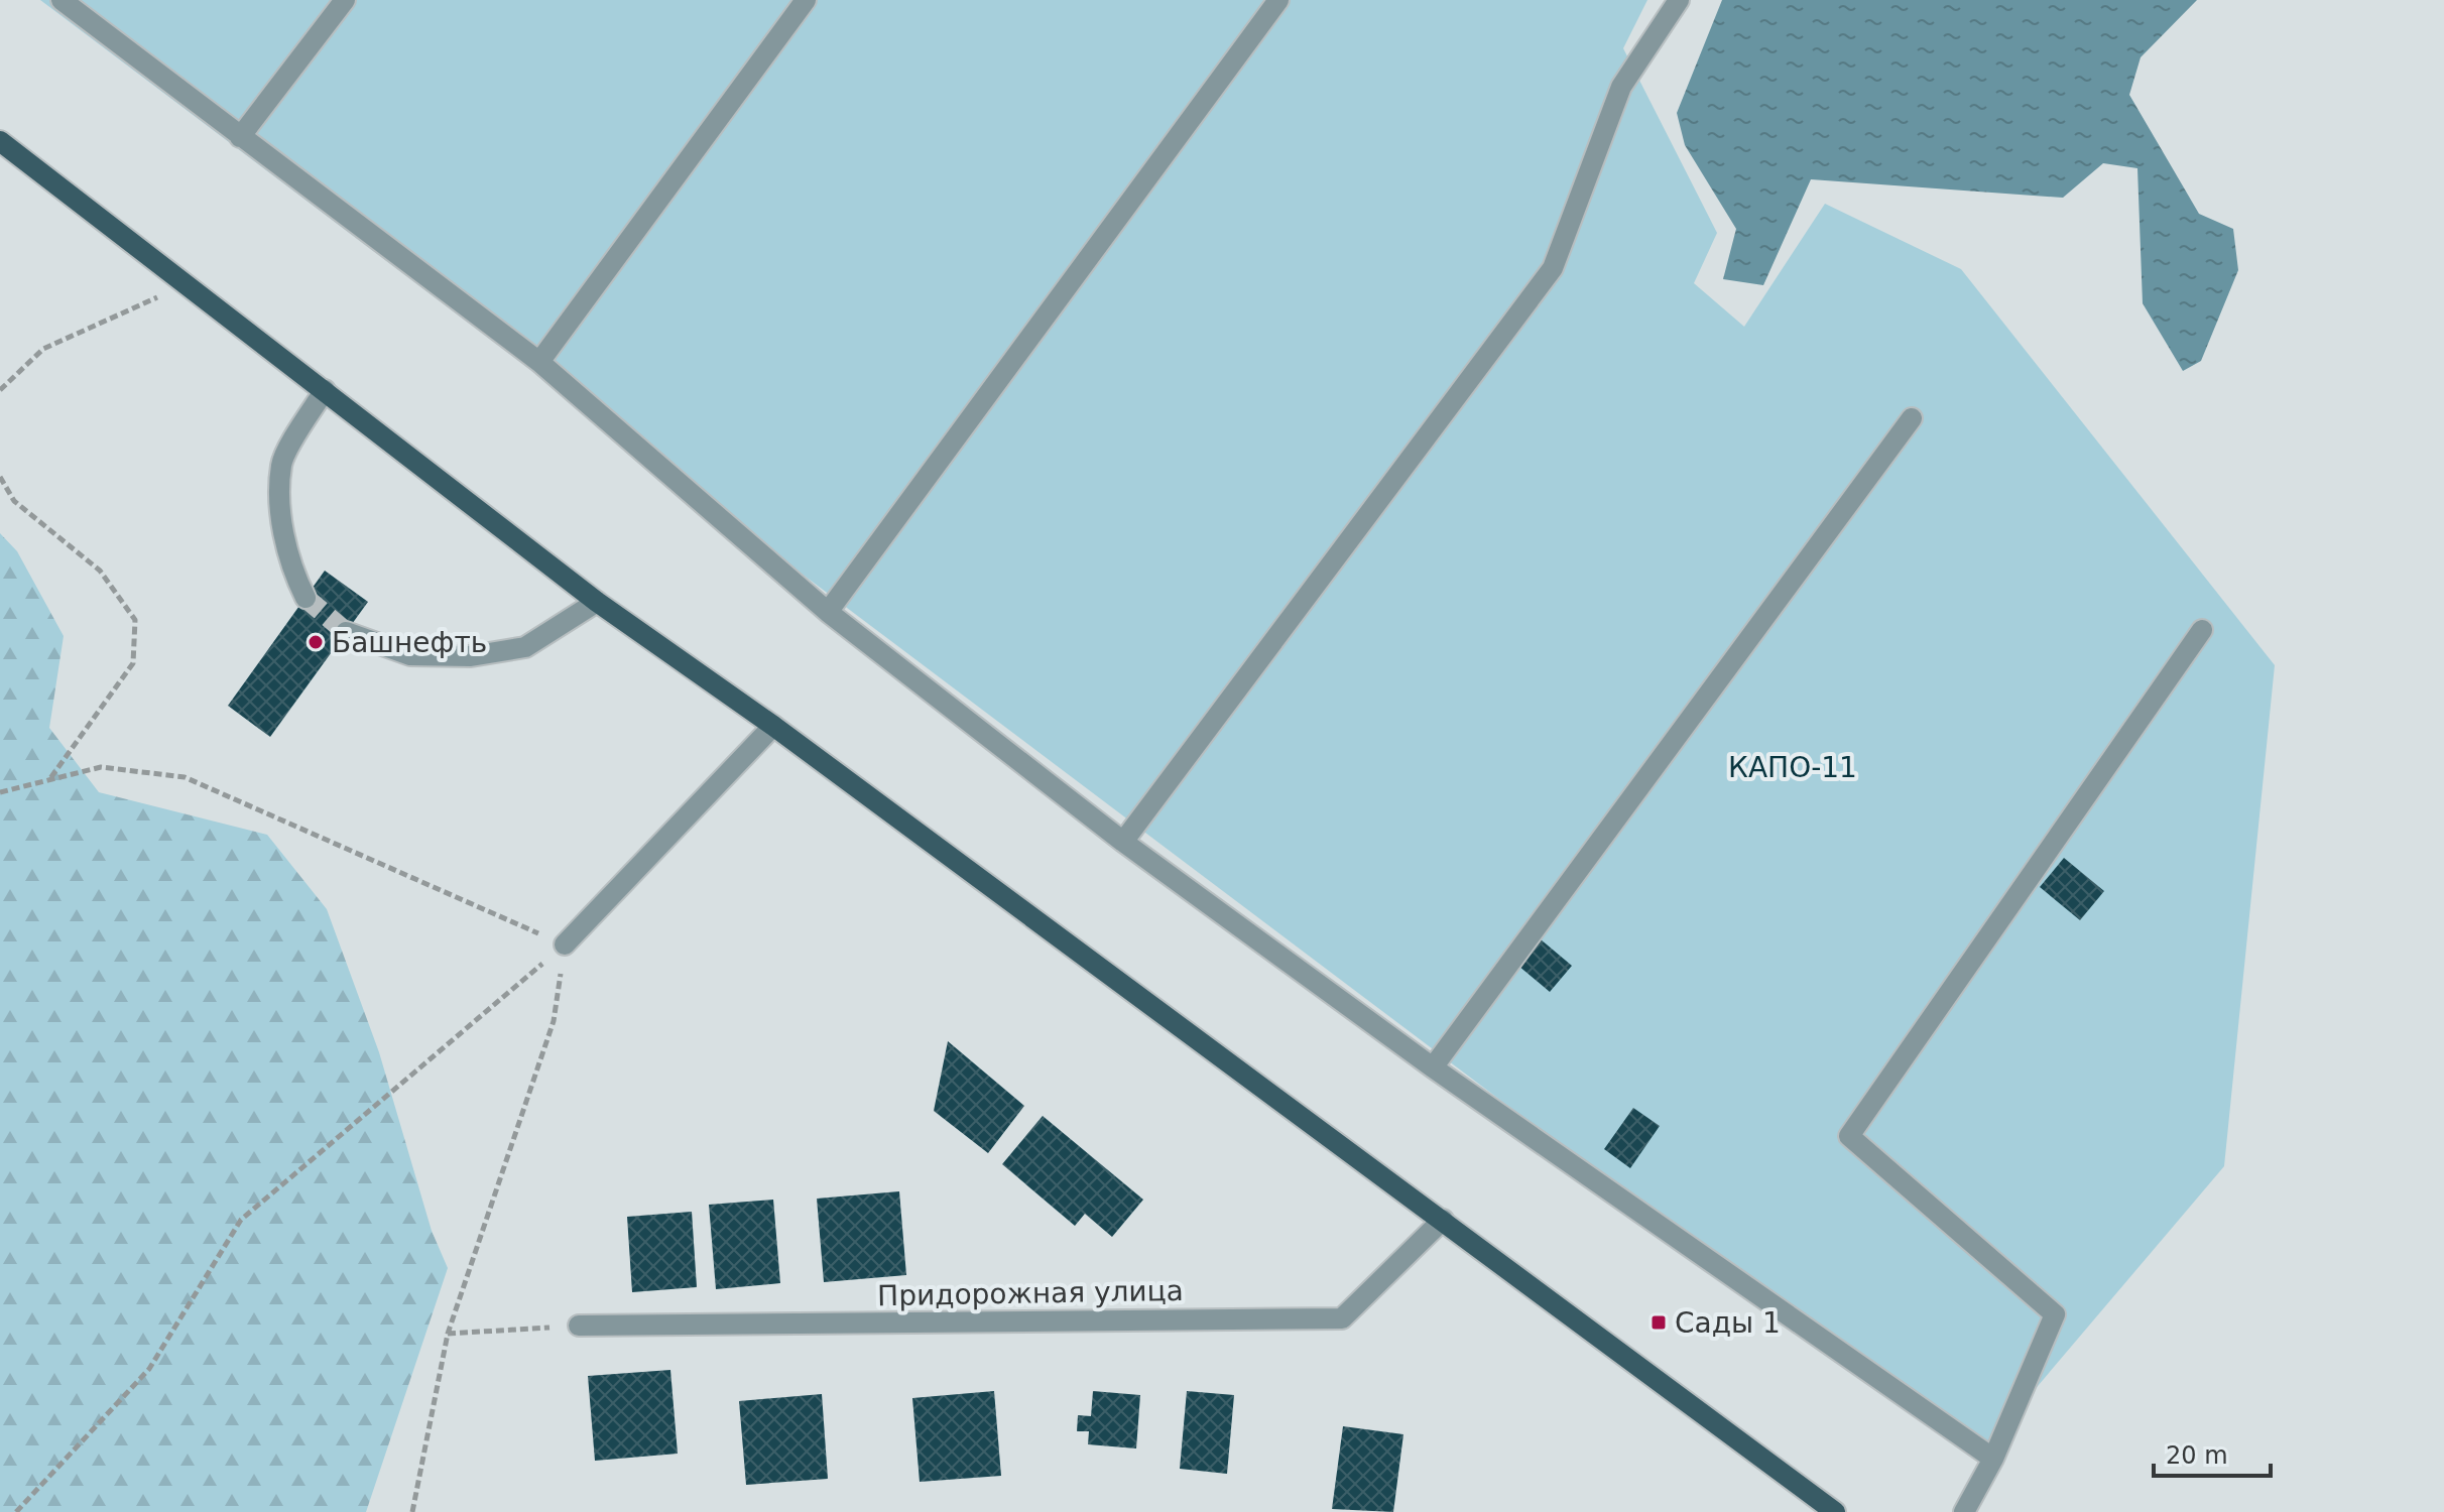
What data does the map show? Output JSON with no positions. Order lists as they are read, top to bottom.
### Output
{
  "streets": {
    "street": ["Придорожная улица"]
  },
  "parks": ["КАПО-11"],
  "places": {
    "other": ["Башнефть"],
    "transit": ["Сады 1"]
  },
  "scale_bar": "20 m"
}
